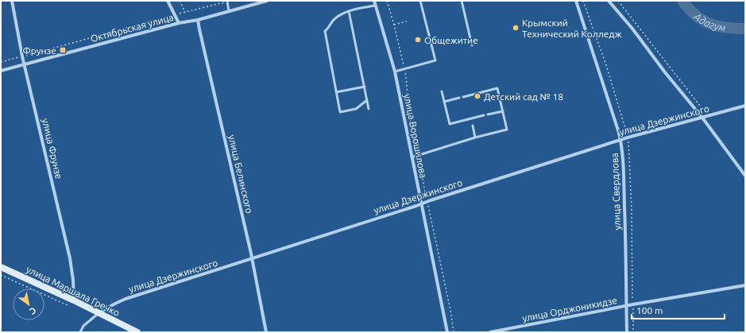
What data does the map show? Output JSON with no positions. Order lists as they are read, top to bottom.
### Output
{
  "streets": {
    "main road": ["улица Маршала Гречко"],
    "street": [
      "Октябрьская улица",
      "улица Дзержинского",
      "улица Ворошилова",
      "улица Фрунзе",
      "улица Белинского",
      "улица Свердлова",
      "улица Орджоникидзе"
    ]
  },
  "crossings": [
    ["Октябрьская улица", "улица Фрунзе"],
    ["Октябрьская улица", "улица Белинского"],
    ["улица Дзержинского", "улица Ворошилова"],
    ["улица Дзержинского", "улица Белинского"],
    ["улица Дзержинского", "улица Свердлова"],
    ["улица Дзержинского", "улица Маршала Гречко"],
    ["улица Фрунзе", "улица Маршала Гречко"],
    ["улица Свердлова", "улица Орджоникидзе"]
  ],
  "water": ["Адагум"],
  "places": {
    "other": ["Крымский Технический Колледж", "Общежитие", "Детский сад № 18"],
    "transit": ["Фрунзе"]
  },
  "scale_bar": "100 m",
  "north": "bottom right"
}
